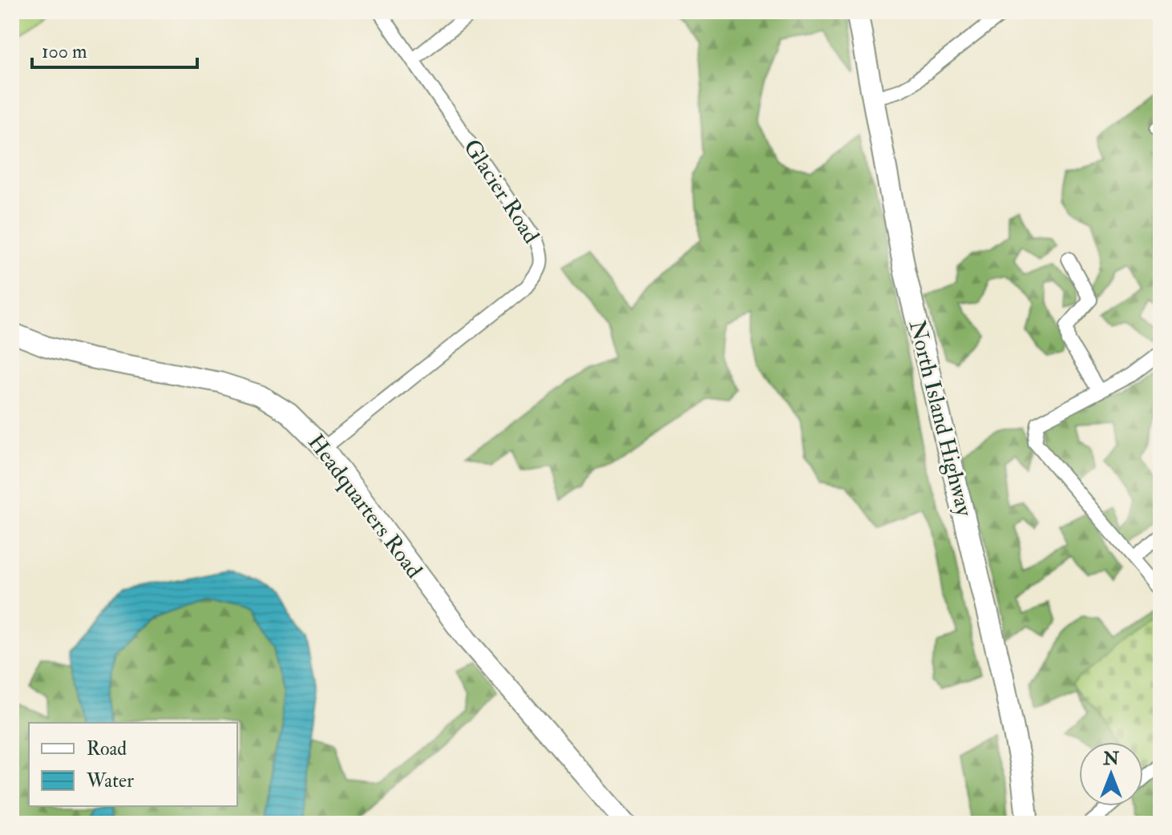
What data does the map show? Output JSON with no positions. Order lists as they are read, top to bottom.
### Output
{
  "streets": {
    "main road": ["North Island Highway", "Headquarters Road"],
    "street": ["Glacier Road"]
  },
  "crossings": [
    ["Glacier Road", "Headquarters Road"]
  ],
  "legend": ["Road", "Water"],
  "scale_bar": "100 m",
  "north": "top"
}
